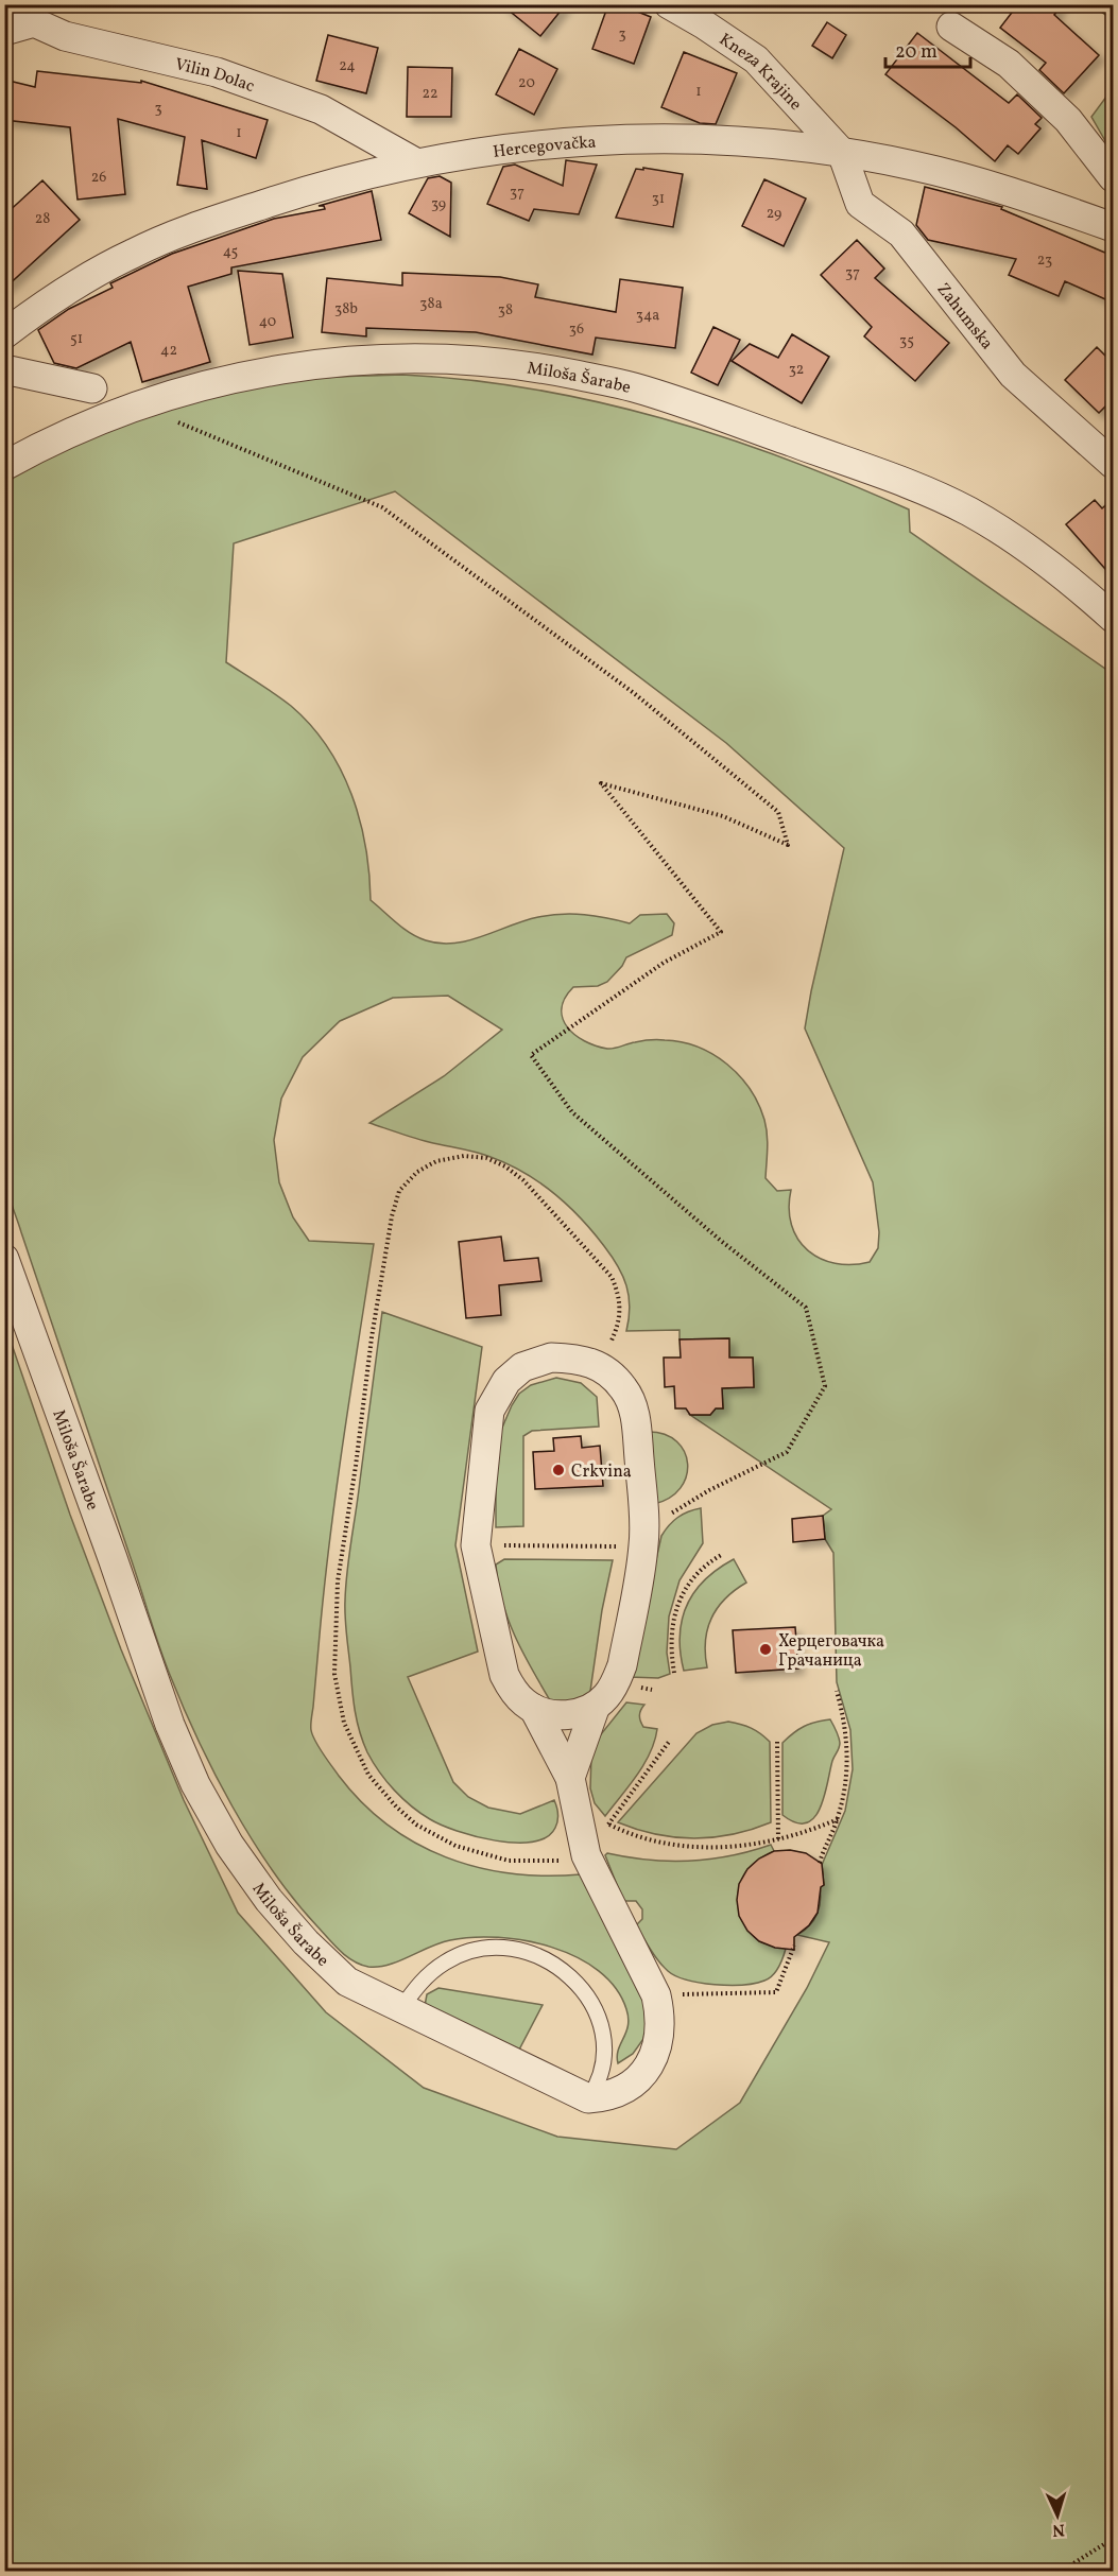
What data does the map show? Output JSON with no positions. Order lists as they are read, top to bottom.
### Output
{
  "streets": {
    "street": [
      "Kneza Krajine",
      "Vilin Dolac",
      "Hercegovačka",
      "Zahumska",
      "Miloša Šarabe"
    ]
  },
  "crossings": [
    ["Kneza Krajine", "Hercegovačka"],
    ["Kneza Krajine", "Zahumska"],
    ["Vilin Dolac", "Hercegovačka"],
    ["Hercegovačka", "Zahumska"]
  ],
  "places": ["Crkvina", "Херцеговачка Грачаница"],
  "house_numbers": [
    "3",
    "24",
    "20",
    "1",
    "22",
    "3",
    "1",
    "26",
    "37",
    "31",
    "39",
    "29",
    "28",
    "45",
    "23",
    "37",
    "38a",
    "38b",
    "38",
    "34a",
    "40",
    "36",
    "51",
    "35",
    "42",
    "32"
  ],
  "scale_bar": "20 m",
  "north": "bottom"
}
